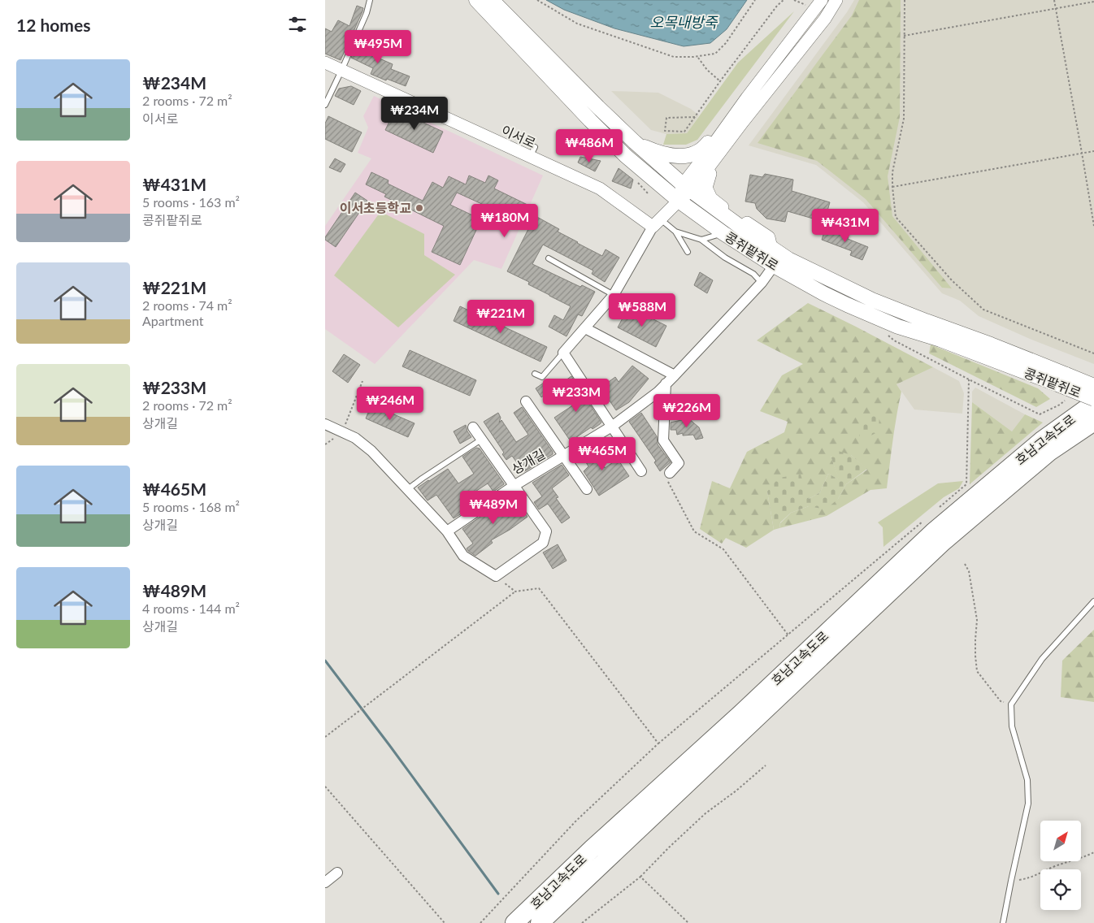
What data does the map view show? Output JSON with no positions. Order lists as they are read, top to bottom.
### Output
{
  "streets": {
    "highway": ["호남고속도로"],
    "main road": ["콩쥐팥쥐로"],
    "street": ["이서로", "상개길"]
  },
  "crossings": [
    ["콩쥐팥쥐로", "상개길"]
  ],
  "water": ["오목내방죽"],
  "places": ["이서초등학교"],
  "north": "top right",
  "page": {
    "heading": "12 homes",
    "price": [
      "₩495M",
      "₩234M",
      "₩486M",
      "₩180M",
      "₩431M",
      "₩588M",
      "₩221M",
      "₩233M",
      "₩246M",
      "₩226M",
      "₩465M",
      "₩489M"
    ],
    "list": [
      {
        "name": "₩234M",
        "note": "2 rooms · 72 m² · 이서로"
      },
      {
        "name": "₩431M",
        "note": "5 rooms · 163 m² · 콩쥐팥쥐로"
      },
      {
        "name": "₩221M",
        "note": "2 rooms · 74 m² · Apartment"
      },
      {
        "name": "₩233M",
        "note": "2 rooms · 72 m² · 상개길"
      },
      {
        "name": "₩465M",
        "note": "5 rooms · 168 m² · 상개길"
      },
      {
        "name": "₩489M",
        "note": "4 rooms · 144 m² · 상개길"
      }
    ]
  }
}
